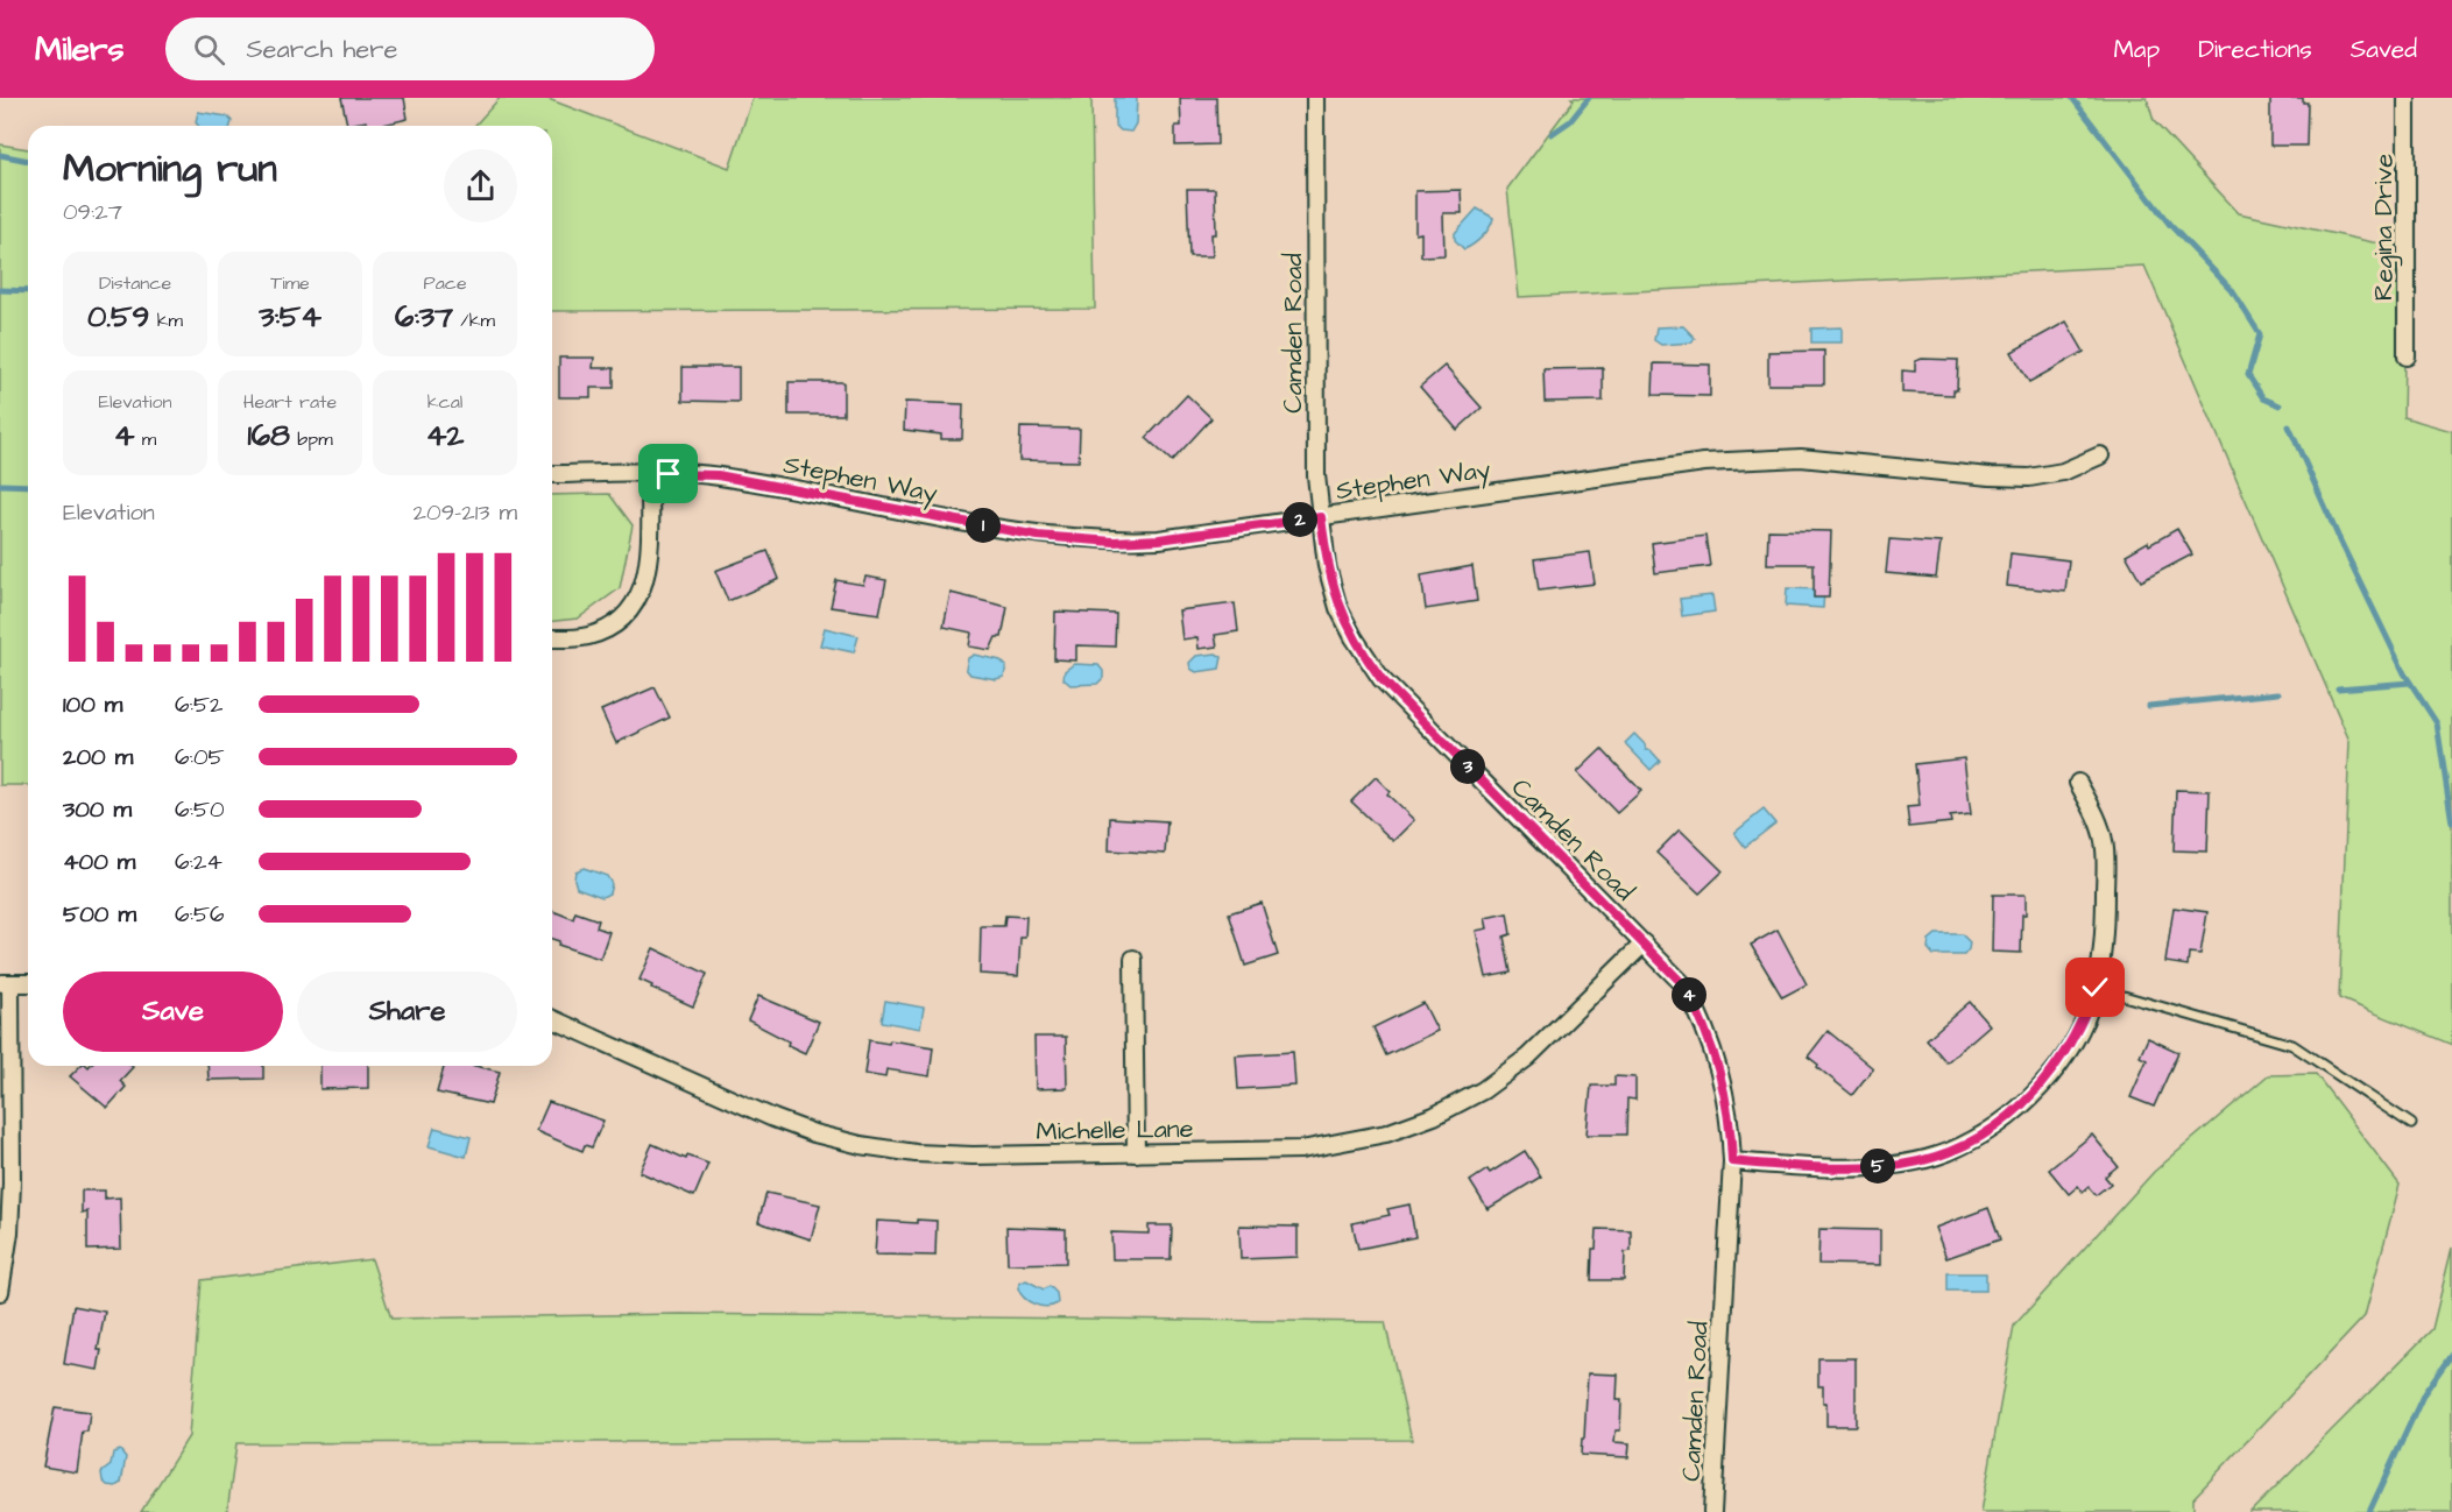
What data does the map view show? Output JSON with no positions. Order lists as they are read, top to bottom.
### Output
{
  "streets": {
    "street": [
      "Regina Drive",
      "Camden Road",
      "Stephen Way",
      "Michelle Lane"
    ]
  },
  "crossings": [
    ["Camden Road", "Stephen Way"],
    ["Camden Road", "Michelle Lane"]
  ],
  "page": {
    "header": "Milers",
    "search": "Search here",
    "nav": ["Map", "Directions", "Saved"],
    "heading": ["Morning run", "09:27"],
    "stats": [
      ["Distance", "0.59 km"],
      ["Time", "3:54"],
      ["Pace", "6:37 /km"],
      ["Elevation", "4 m"],
      ["Heart rate", "168 bpm"],
      ["kcal", "42"]
    ],
    "chart": ["Elevation", "209–213 m"],
    "pins": [
      "2",
      "1",
      "3",
      "4",
      "5"
    ],
    "list": [
      {
        "name": "100 m",
        "note": "6:52"
      },
      {
        "name": "200 m",
        "note": "6:05"
      },
      {
        "name": "300 m",
        "note": "6:50"
      },
      {
        "name": "400 m",
        "note": "6:24"
      },
      {
        "name": "500 m",
        "note": "6:56"
      }
    ],
    "buttons": ["Save", "Share"]
  }
}
